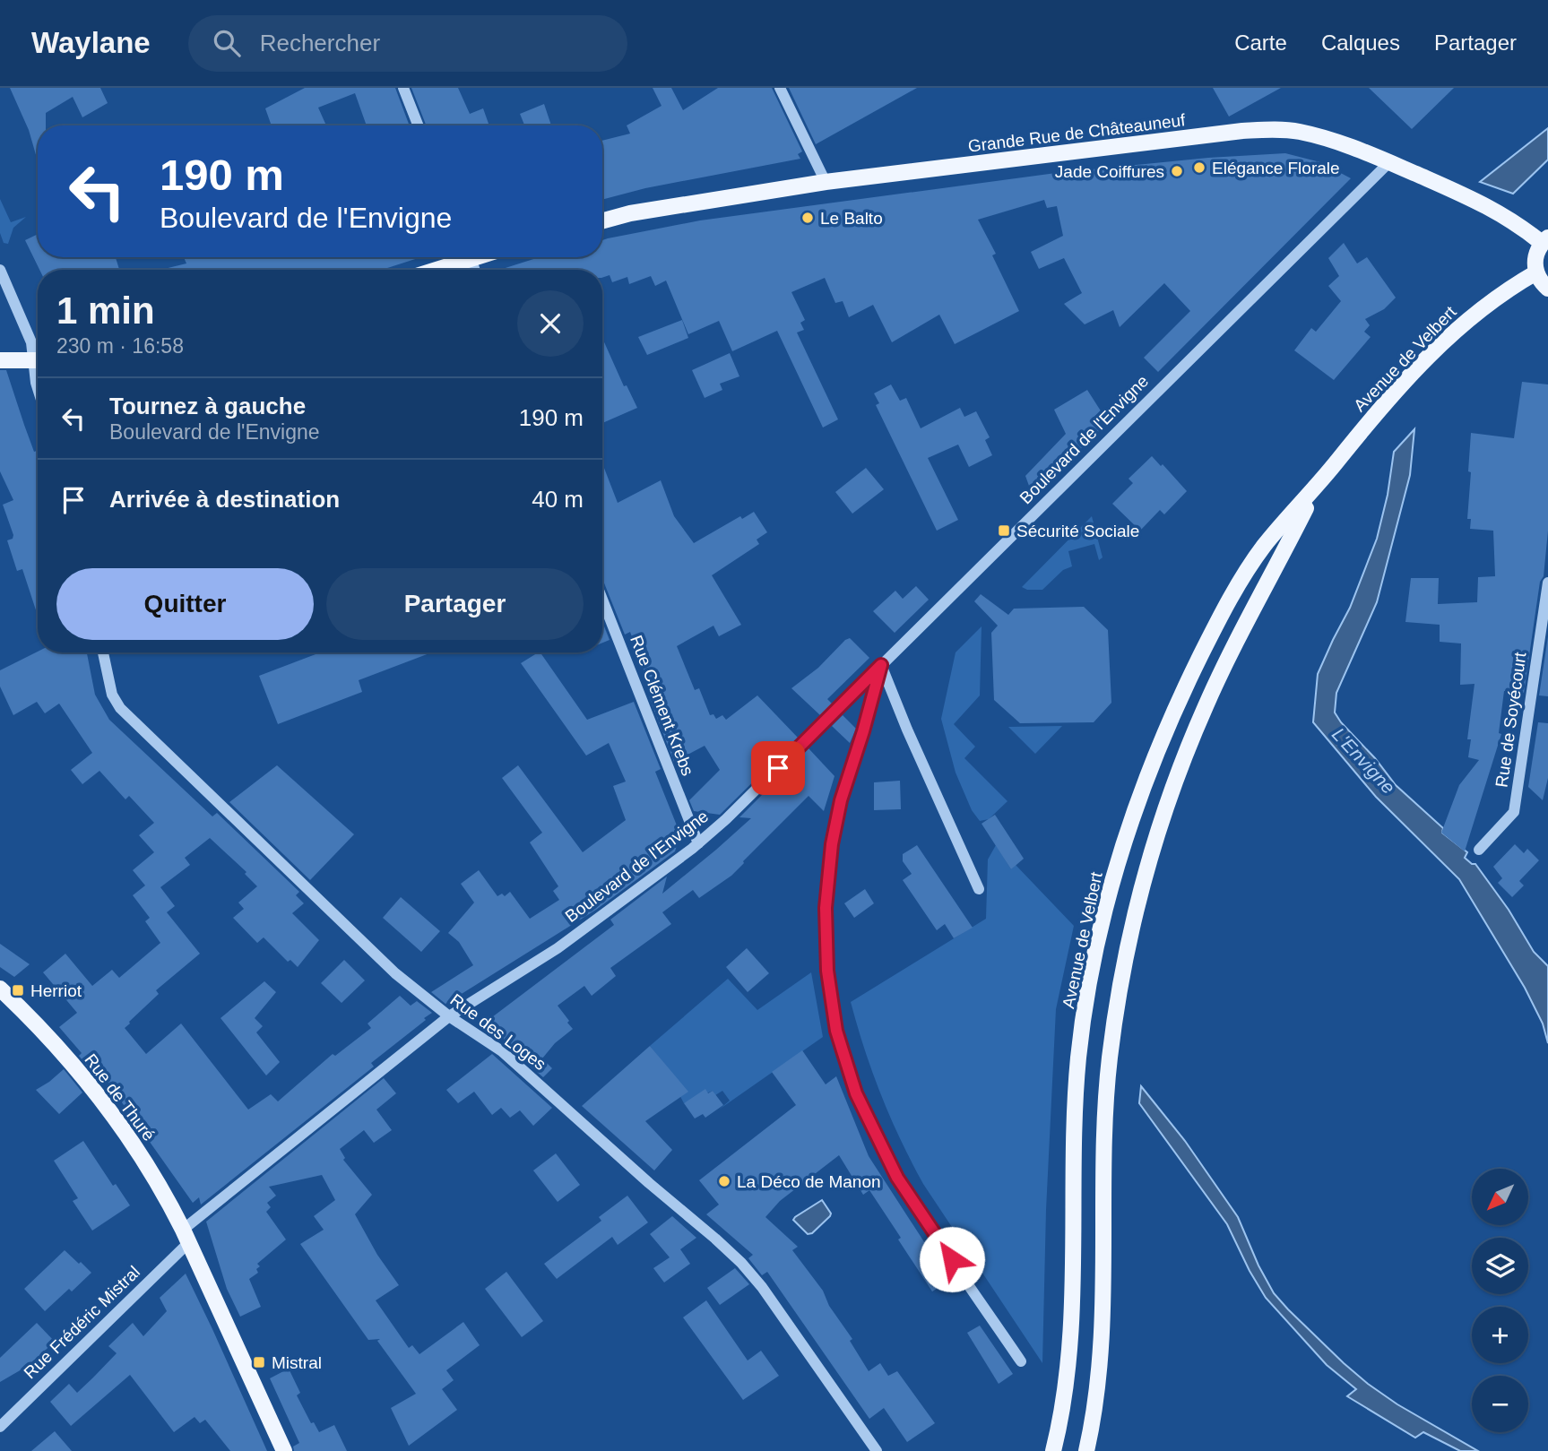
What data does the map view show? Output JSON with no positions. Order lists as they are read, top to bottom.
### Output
{
  "streets": {
    "main road": ["Grande Rue de Châteauneuf", "Avenue de Velbert", "Rue de Thuré"],
    "street": [
      "Boulevard de l'Envigne",
      "Rue Clément Krebs",
      "Rue de Soyécourt",
      "Rue des Loges",
      "Rue Frédéric Mistral"
    ]
  },
  "crossings": [
    ["Grande Rue de Châteauneuf", "Boulevard de l'Envigne"],
    ["Boulevard de l'Envigne", "Rue Clément Krebs"],
    ["Boulevard de l'Envigne", "Rue des Loges"],
    ["Boulevard de l'Envigne", "Rue de Thuré"],
    ["Boulevard de l'Envigne", "Rue Frédéric Mistral"],
    ["Rue de Thuré", "Rue Frédéric Mistral"]
  ],
  "water": ["L'Envigne"],
  "places": {
    "other": [
      "Elégance Florale",
      "Jade Coiffures",
      "Le Balto",
      "La Déco de Manon"
    ],
    "transit": ["Sécurité Sociale", "Herriot", "Mistral"]
  },
  "north": "bottom left",
  "page": {
    "header": "Waylane",
    "search": "Rechercher",
    "nav": ["Carte", "Calques", "Partager"],
    "turn": ["190 m", "Boulevard de l'Envigne"],
    "heading": ["1 min", "230 m · 16:58"],
    "list": [
      {
        "name": "Tournez à gauche",
        "note": "Boulevard de l'Envigne",
        "value": "190 m"
      },
      {
        "name": "Arrivée à destination",
        "value": "40 m"
      }
    ],
    "buttons": ["Quitter", "Partager"],
    "map_buttons": ["+", "−"]
  }
}
